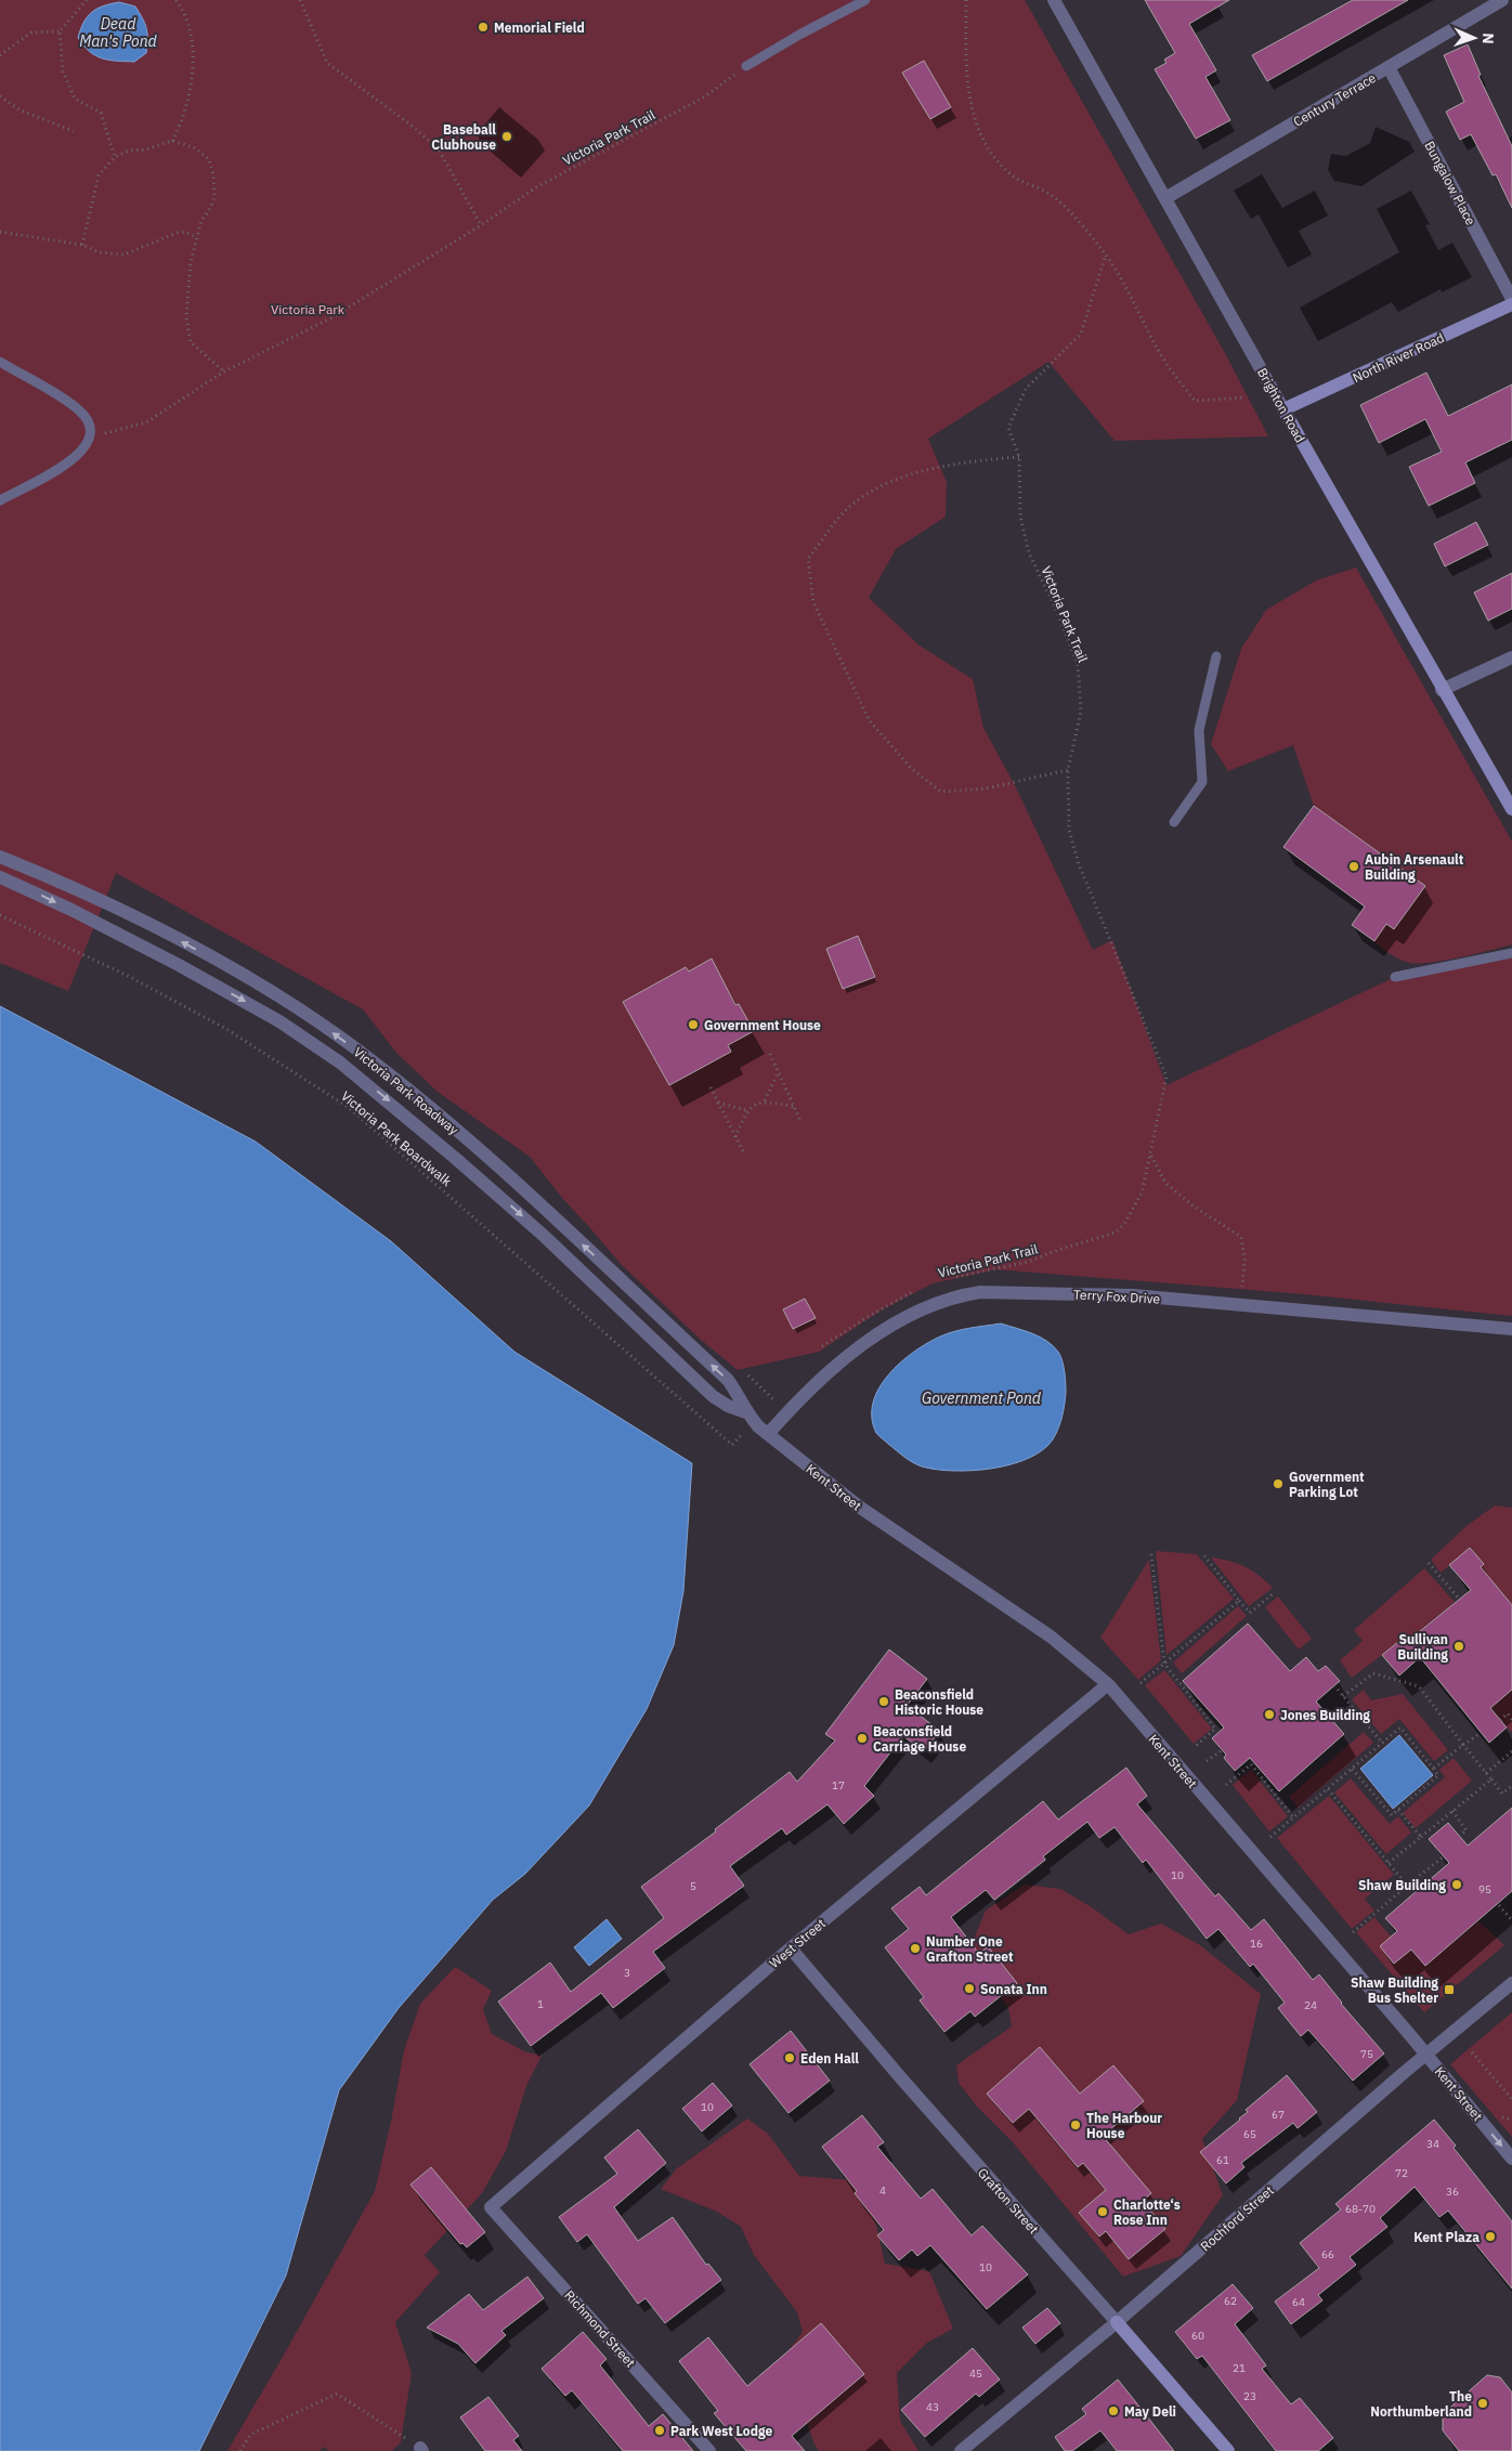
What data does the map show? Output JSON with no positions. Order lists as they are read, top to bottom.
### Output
{
  "streets": {
    "main road": ["North River Road", "Brighton Road", "Grafton Street"],
    "street": [
      "Century Terrace",
      "Bungalow Place",
      "Victoria Park Roadway",
      "Terry Fox Drive",
      "Kent Street",
      "West Street",
      "Rochford Street",
      "Richmond Street"
    ],
    "path": ["Victoria Park Trail", "Victoria Park Boardwalk"]
  },
  "crossings": [
    ["Century Terrace", "Bungalow Place"],
    ["Century Terrace", "Brighton Road"],
    ["North River Road", "Brighton Road"],
    ["Victoria Park Roadway", "Terry Fox Drive"],
    ["Victoria Park Roadway", "Kent Street"],
    ["Terry Fox Drive", "Kent Street"],
    ["Kent Street", "West Street"],
    ["Kent Street", "Rochford Street"],
    ["West Street", "Grafton Street"],
    ["West Street", "Richmond Street"],
    ["Grafton Street", "Rochford Street"]
  ],
  "water": ["Dead Man's Pond", "Government Pond"],
  "parks": ["Victoria Park"],
  "places": {
    "other": [
      "Memorial Field",
      "Baseball Clubhouse",
      "Aubin Arsenault Building",
      "Government House",
      "Government Parking Lot",
      "Sullivan Building",
      "Beaconsfield Historic House",
      "Jones Building",
      "Beaconsfield Carriage House",
      "Shaw Building",
      "Number One Grafton Street",
      "Sonata Inn",
      "Eden Hall",
      "The Harbour House",
      "Charlotte‘s Rose Inn",
      "Kent Plaza",
      "The Northumberland",
      "May Deli",
      "Park West Lodge"
    ],
    "transit": ["Shaw Building Bus Shelter"]
  },
  "house_numbers": [
    "17",
    "10",
    "5",
    "95",
    "16",
    "3",
    "1",
    "24",
    "75",
    "10",
    "67",
    "65",
    "34",
    "61",
    "72",
    "4",
    "36",
    "68-70",
    "66",
    "10",
    "62",
    "64",
    "60",
    "21",
    "45",
    "23",
    "43"
  ],
  "north": "right"
}
